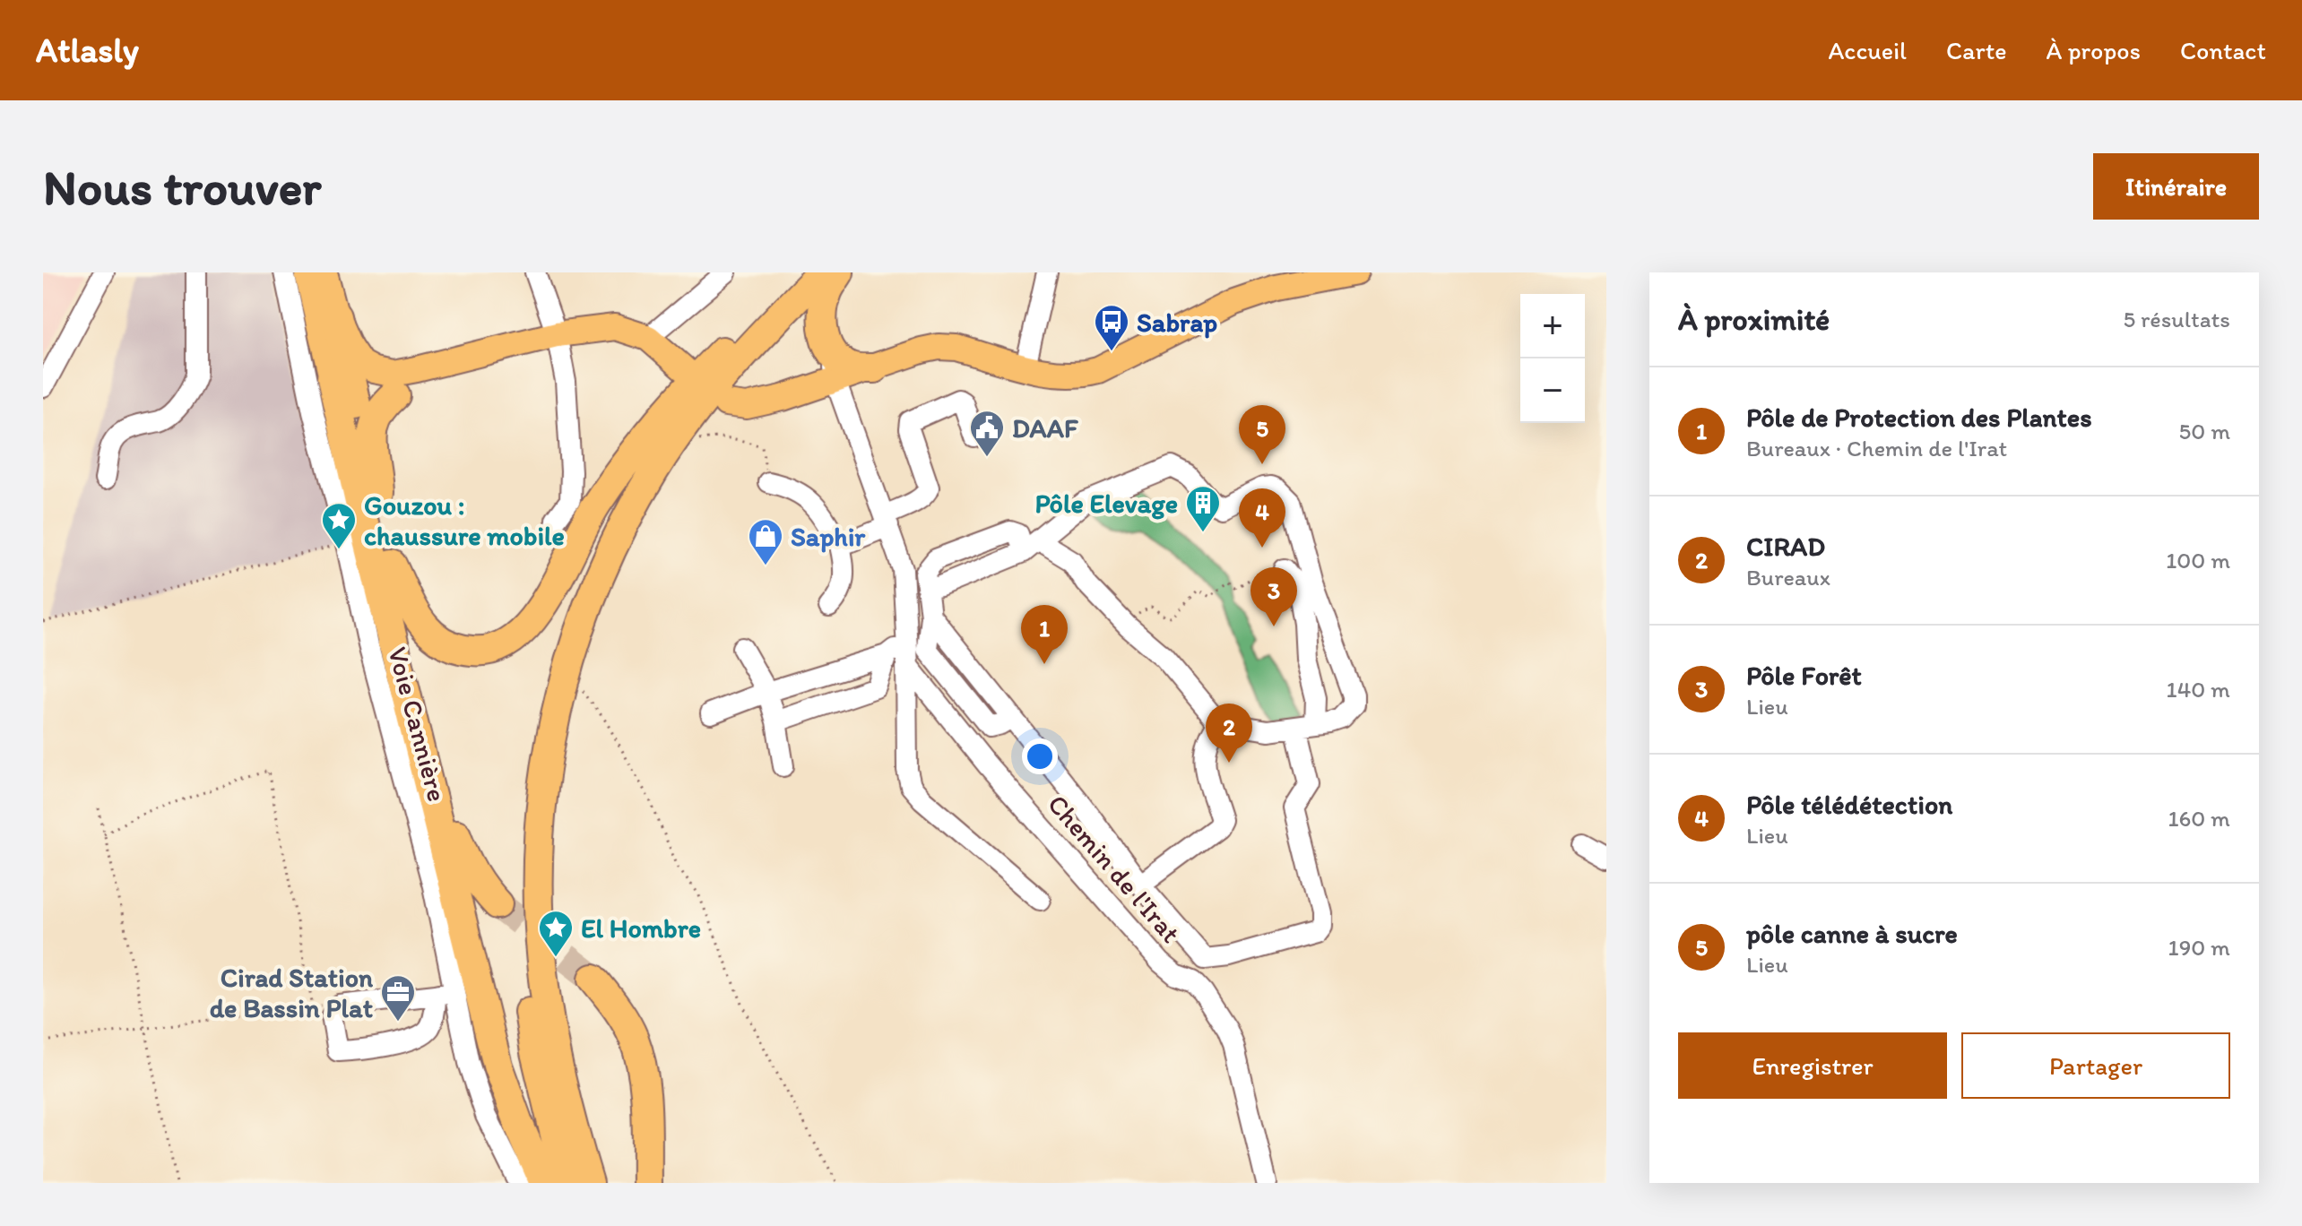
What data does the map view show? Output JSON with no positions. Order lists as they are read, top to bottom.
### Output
{
  "streets": {
    "street": ["Voie Cannière", "Chemin de l'Irat"]
  },
  "places": {
    "bus stop": ["Sabrap"],
    "public building": ["DAAF"],
    "building": ["Pôle Elevage"],
    "place": ["Gouzou : chaussure mobile", "El Hombre"],
    "shop": ["Saphir"],
    "office": ["Cirad Station de Bassin Plat"]
  },
  "page": {
    "header": "Atlasly",
    "nav": [
      "Accueil",
      "Carte",
      "À propos",
      "Contact"
    ],
    "buttons": [
      "Itinéraire",
      ["Enregistrer", "Partager"]
    ],
    "title": "Nous trouver",
    "heading": ["À proximité", "5 résultats"],
    "map_buttons": ["+", "−"],
    "list": [
      {
        "mark": "1",
        "name": "Pôle de Protection des Plantes",
        "note": "Bureaux · Chemin de l'Irat",
        "value": "50 m"
      },
      {
        "mark": "2",
        "name": "CIRAD",
        "note": "Bureaux",
        "value": "100 m"
      },
      {
        "mark": "3",
        "name": "Pôle Forêt",
        "note": "Lieu",
        "value": "140 m"
      },
      {
        "mark": "4",
        "name": "Pôle télédétection",
        "note": "Lieu",
        "value": "160 m"
      },
      {
        "mark": "5",
        "name": "pôle canne à sucre",
        "note": "Lieu",
        "value": "190 m"
      }
    ],
    "pins": [
      "5",
      "4",
      "3",
      "1",
      "2"
    ]
  }
}
